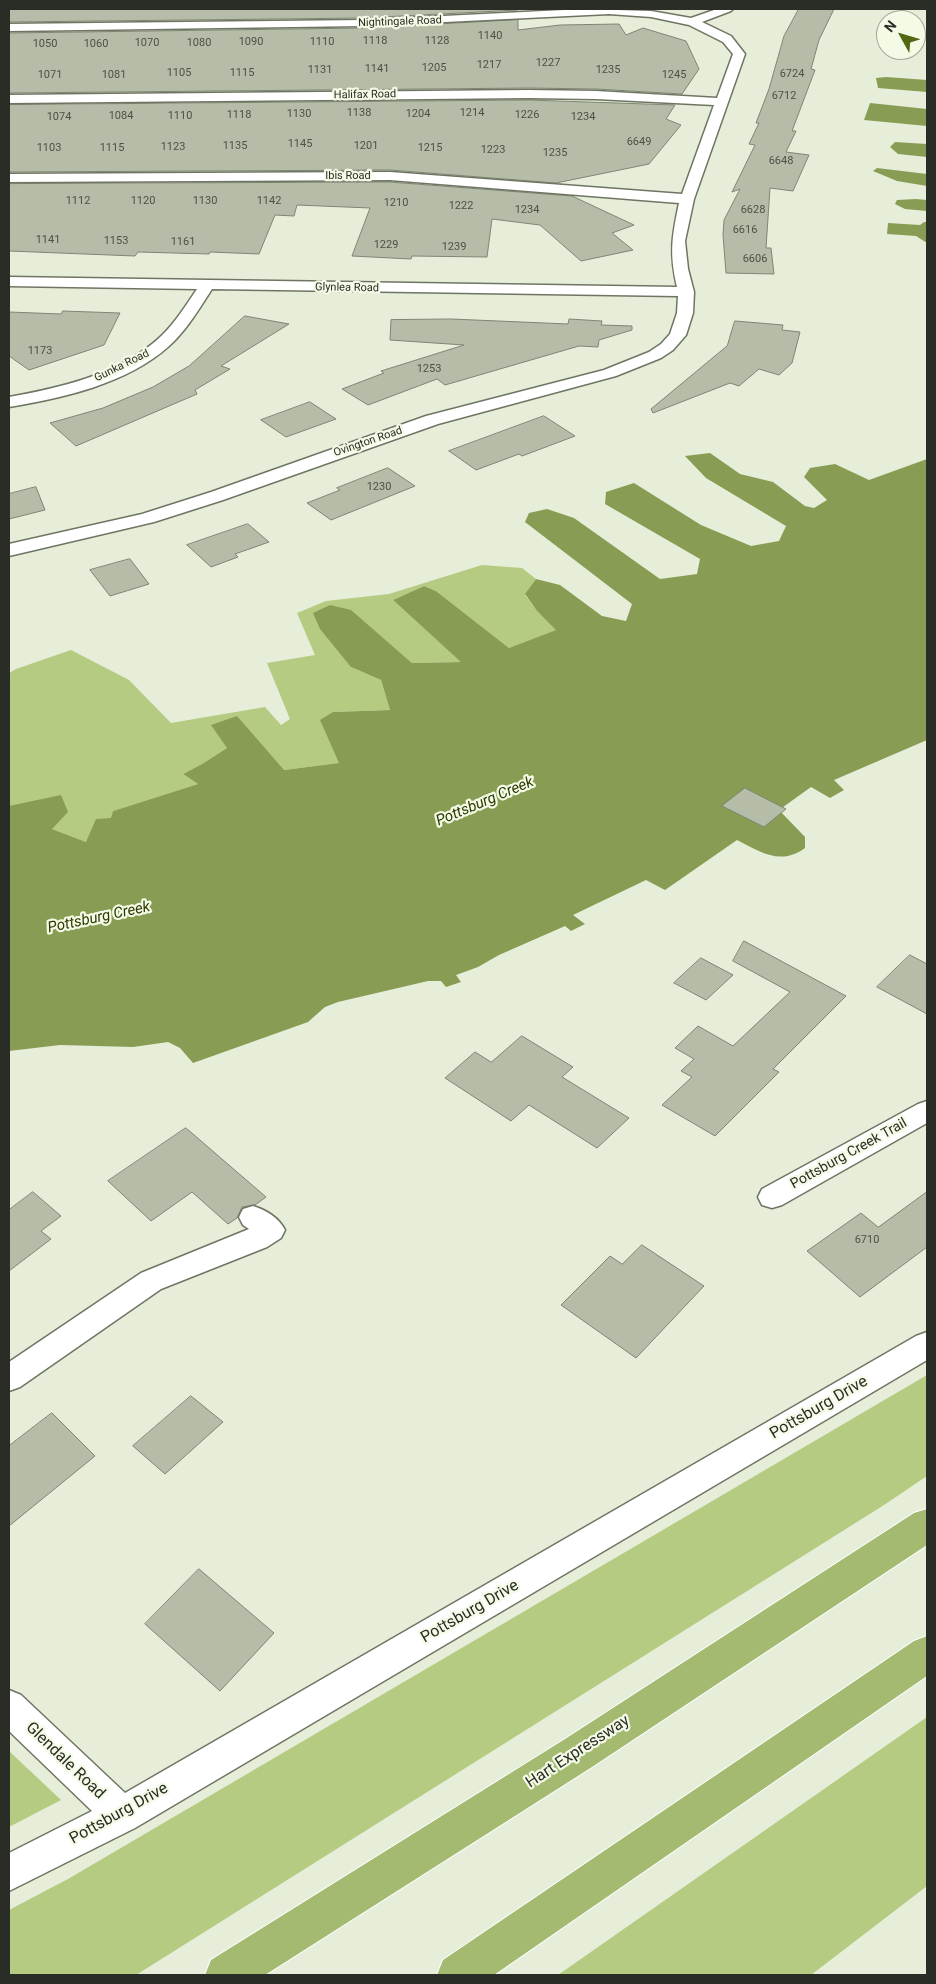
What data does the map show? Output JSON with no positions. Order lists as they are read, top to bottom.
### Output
{
  "streets": {
    "highway": ["Hart Expressway"],
    "street": [
      "Nightingale Road",
      "Halifax Road",
      "Ibis Road",
      "Glynlea Road",
      "Gunka Road",
      "Ovington Road",
      "Pottsburg Creek Trail",
      "Pottsburg Drive",
      "Glendale Road"
    ]
  },
  "crossings": [
    ["Nightingale Road", "Halifax Road"],
    ["Nightingale Road", "Ibis Road"],
    ["Nightingale Road", "Glynlea Road"],
    ["Nightingale Road", "Ovington Road"],
    ["Glynlea Road", "Gunka Road"],
    ["Glynlea Road", "Ovington Road"],
    ["Pottsburg Drive", "Glendale Road"]
  ],
  "water": ["Pottsburg Creek"],
  "house_numbers": [
    "1140",
    "1118",
    "1128",
    "1090",
    "1110",
    "1070",
    "1080",
    "1050",
    "1060",
    "1227",
    "1217",
    "1205",
    "1141",
    "1131",
    "1235",
    "1105",
    "1115",
    "6724",
    "1071",
    "1081",
    "1245",
    "6712",
    "1138",
    "1214",
    "1130",
    "1204",
    "1118",
    "1226",
    "1084",
    "1110",
    "1074",
    "1234",
    "6649",
    "1145",
    "1135",
    "1201",
    "1123",
    "1103",
    "1115",
    "1215",
    "1223",
    "1235",
    "6648",
    "1112",
    "1120",
    "1130",
    "1142",
    "1210",
    "1222",
    "1234",
    "6628",
    "6616",
    "1141",
    "1153",
    "1161",
    "1229",
    "1239",
    "6606",
    "1173",
    "1253",
    "1230",
    "6710"
  ],
  "north": "top left"
}
